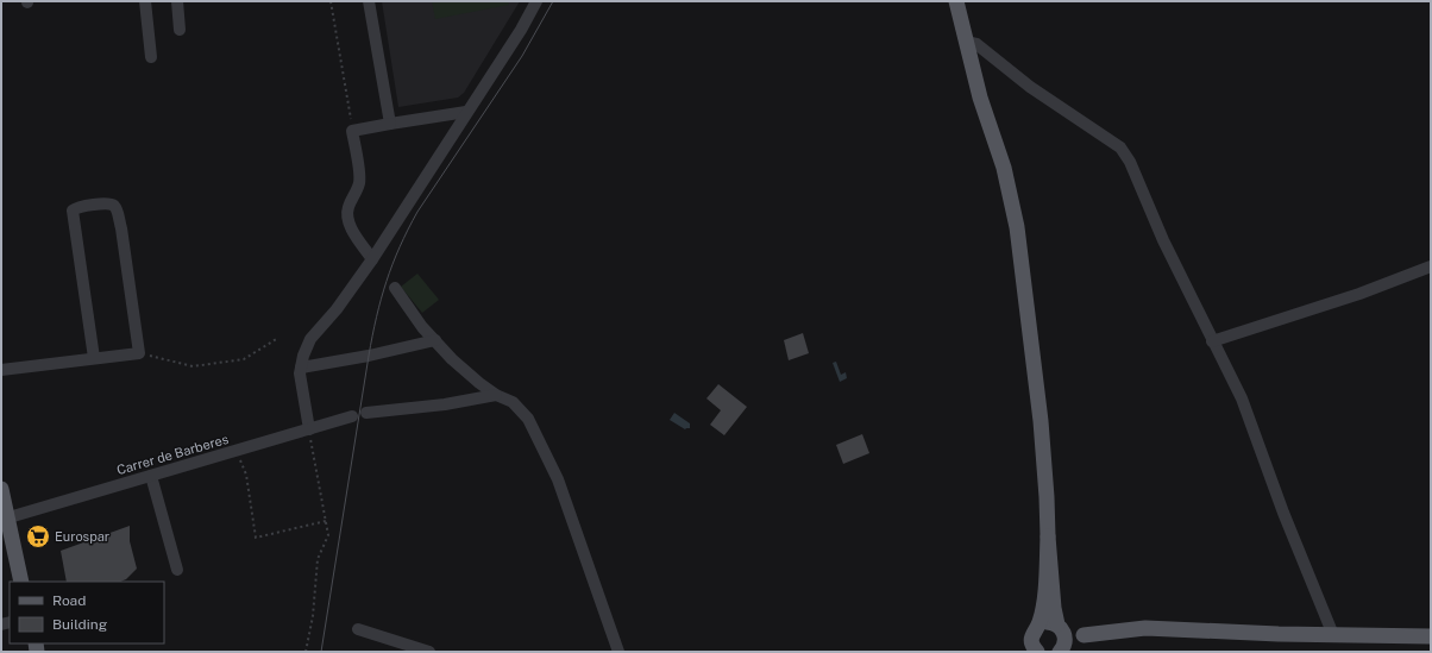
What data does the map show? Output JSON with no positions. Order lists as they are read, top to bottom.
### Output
{
  "streets": {
    "street": ["Carrer de Barberes"]
  },
  "places": {
    "supermarket": ["Eurospar"]
  },
  "legend": ["Road", "Building"]
}
